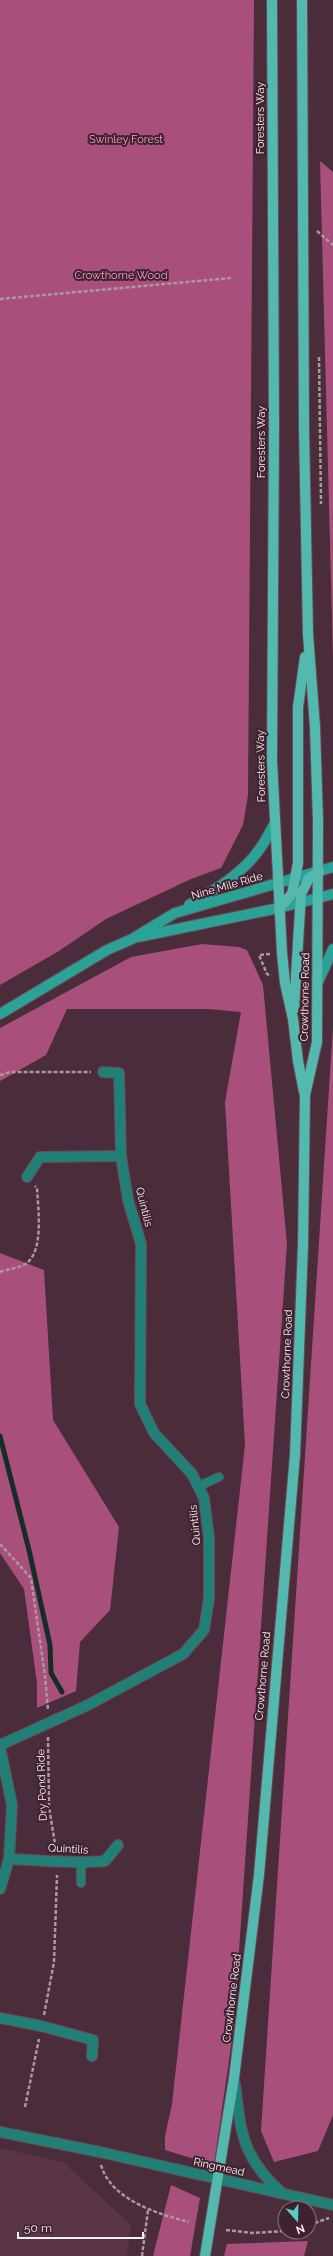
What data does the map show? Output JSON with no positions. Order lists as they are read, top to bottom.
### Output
{
  "streets": {
    "main road": ["Foresters Way", "Nine Mile Ride", "Crowthorne Road"],
    "street": ["Quintilis", "Ringmead"],
    "path": ["Dry Pond Ride"]
  },
  "crossings": [
    ["Foresters Way", "Nine Mile Ride"],
    ["Foresters Way", "Crowthorne Road"],
    ["Nine Mile Ride", "Crowthorne Road"],
    ["Crowthorne Road", "Ringmead"],
    ["Quintilis", "Dry Pond Ride"]
  ],
  "parks": ["Swinley Forest", "Crowthorne Wood"],
  "scale_bar": "50 m",
  "north": "bottom"
}
